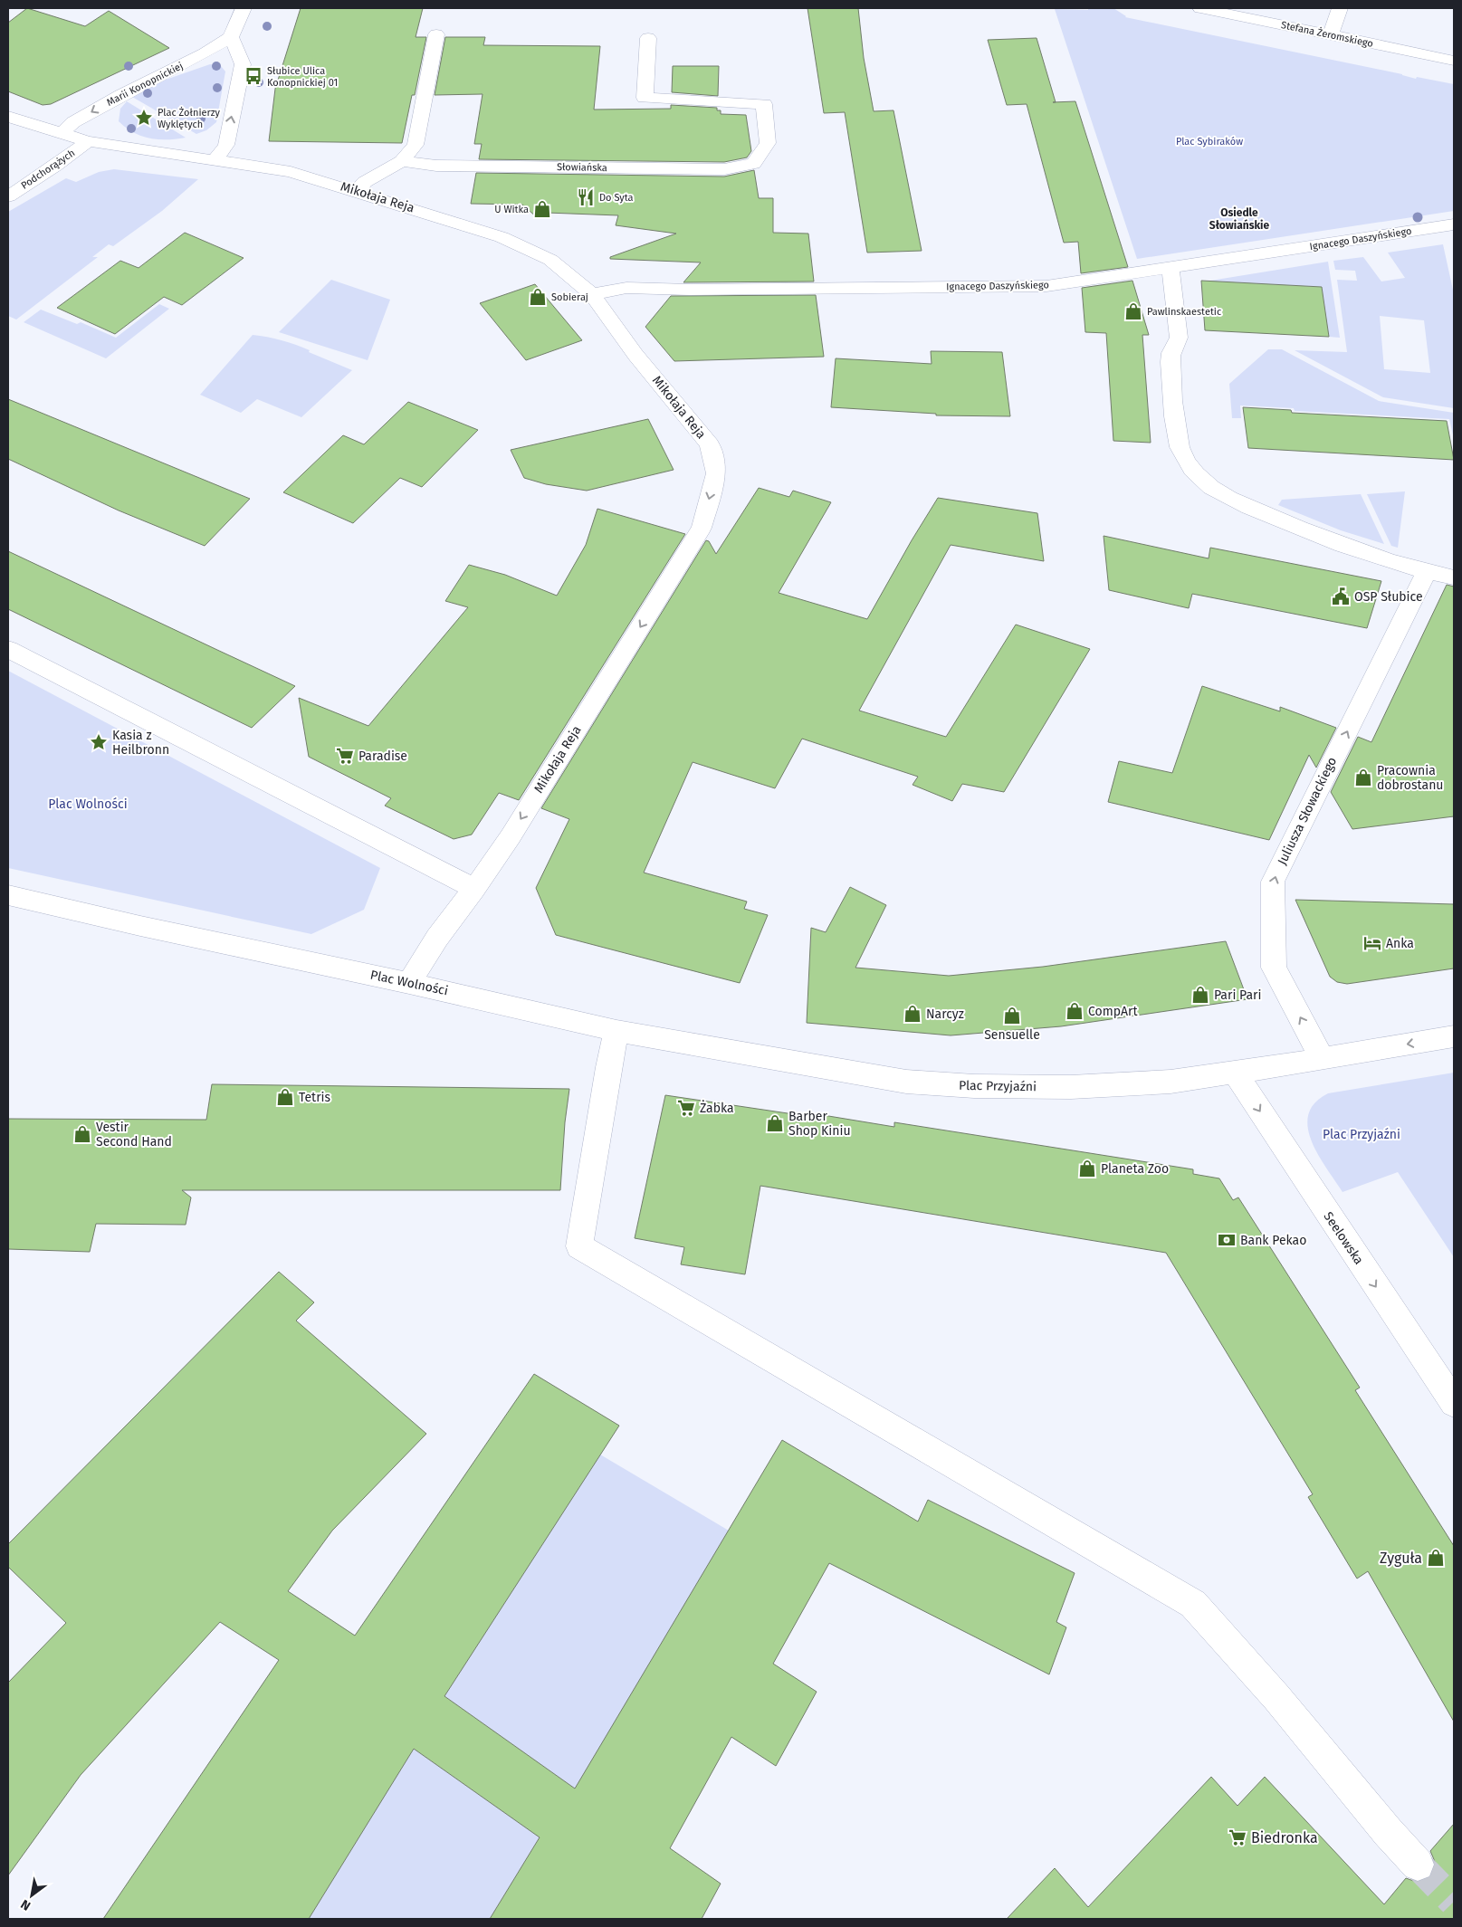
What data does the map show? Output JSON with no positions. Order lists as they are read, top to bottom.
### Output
{
  "streets": {
    "street": [
      "Stefana Żeromskiego",
      "Marii Konopnickiej",
      "Słowiańska",
      "Podchorążych",
      "Mikołaja Reja",
      "Ignacego Daszyńskiego",
      "Juliusza Słowackiego",
      "Plac Wolności",
      "Plac Przyjaźni",
      "Seelowska"
    ]
  },
  "crossings": [
    ["Marii Konopnickiej", "Mikołaja Reja"],
    ["Podchorążych", "Mikołaja Reja"],
    ["Mikołaja Reja", "Ignacego Daszyńskiego"],
    ["Mikołaja Reja", "Plac Wolności"],
    ["Juliusza Słowackiego", "Plac Przyjaźni"],
    ["Plac Wolności", "Plac Przyjaźni"],
    ["Plac Przyjaźni", "Seelowska"]
  ],
  "one_way": [
    "Marii Konopnickiej",
    "Mikołaja Reja",
    "Juliusza Słowackiego",
    "Seelowska"
  ],
  "districts": ["Osiedle Słowiańskie"],
  "parks": ["Plac Sybiraków", "Plac Wolności", "Plac Przyjaźni"],
  "places": {
    "bus stop": ["Słubice Ulica Konopnickiej 01"],
    "place": ["Plac Żołnierzy Wyklętych", "Kasia z Heilbronn"],
    "restaurant": ["Do Syta"],
    "shop": [
      "U Witka",
      "Sobieraj",
      "Pawlinskaestetic",
      "Pracownia dobrostanu",
      "Pari Pari",
      "CompArt",
      "Narcyz",
      "Sensuelle",
      "Tetris",
      "Barber Shop Kiniu",
      "Vestir Second Hand",
      "Planeta Zoo",
      "Zyguła"
    ],
    "public building": ["OSP Słubice"],
    "supermarket": ["Paradise", "Żabka", "Biedronka"],
    "hotel": ["Anka"],
    "bank": ["Bank Pekao"]
  },
  "north": "bottom left"
}
